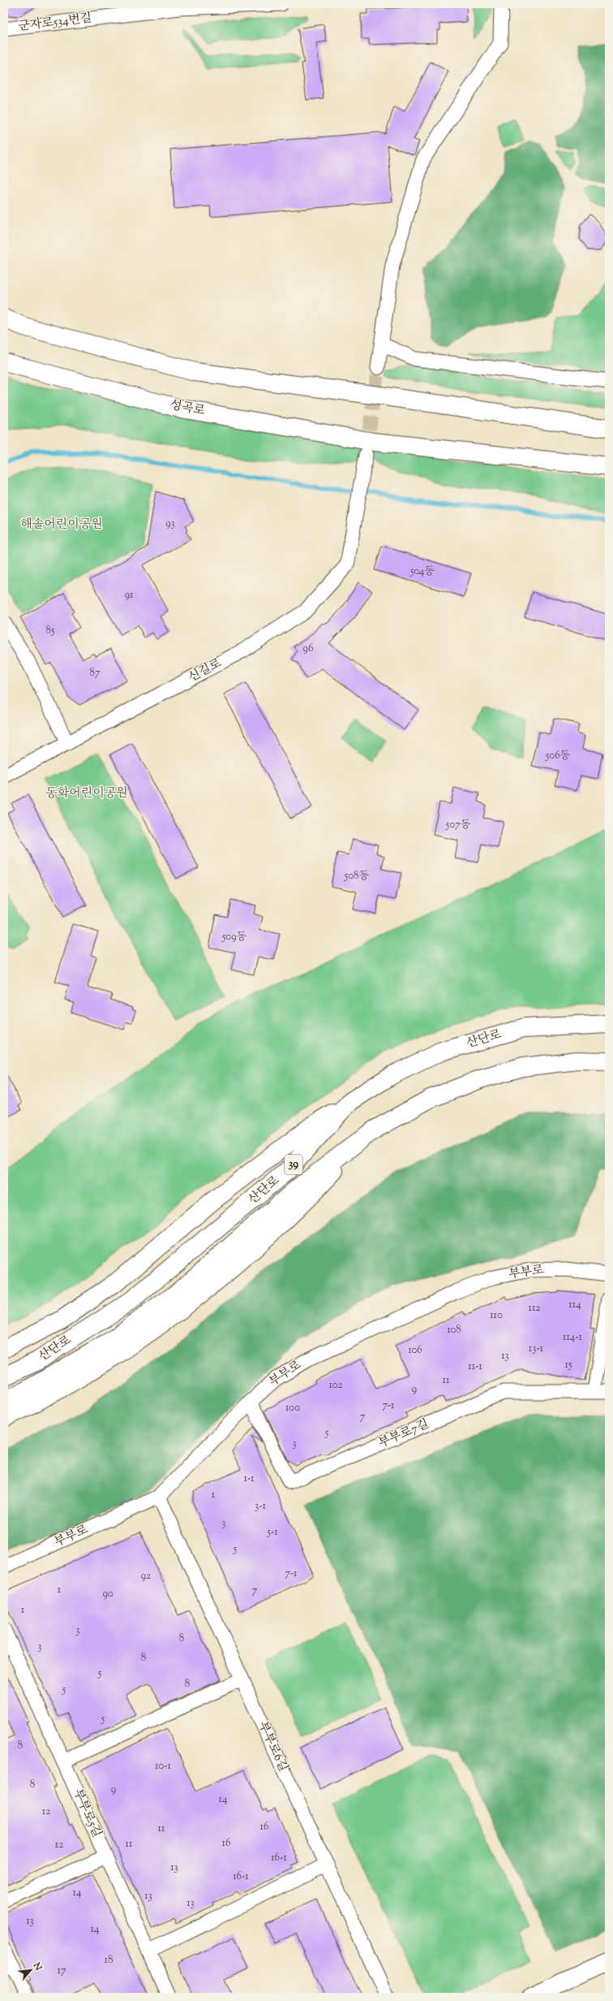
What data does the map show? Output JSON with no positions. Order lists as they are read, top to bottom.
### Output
{
  "streets": {
    "main road": ["성곡로", "산단로", "39"],
    "street": [
      "군자로534번길",
      "신길로",
      "부부로",
      "부부로7길",
      "부부로6길",
      "부부로5길"
    ]
  },
  "crossings": [
    ["성곡로", "신길로"],
    ["부부로", "부부로7길"],
    ["부부로", "부부로6길"]
  ],
  "parks": ["해솔어린이공원", "동화어린이공원"],
  "house_numbers": [
    "93",
    "504동",
    "91",
    "85",
    "96",
    "87",
    "506동",
    "507동",
    "508동",
    "509동",
    "114",
    "112",
    "110",
    "108",
    "114-1",
    "13-1",
    "106",
    "13",
    "15",
    "11-1",
    "11",
    "102",
    "9",
    "7-1",
    "100",
    "7",
    "5",
    "3",
    "1-1",
    "1",
    "3-1",
    "3",
    "5-1",
    "5",
    "7-1",
    "92",
    "1",
    "7",
    "90",
    "1",
    "3",
    "8",
    "3",
    "8",
    "5",
    "8",
    "5",
    "5",
    "8",
    "10-1",
    "8",
    "9",
    "14",
    "12",
    "16",
    "11",
    "16",
    "11",
    "12",
    "16-1",
    "13",
    "16-1",
    "14",
    "13",
    "13",
    "13",
    "14",
    "18",
    "17"
  ],
  "north": "top right"
}
